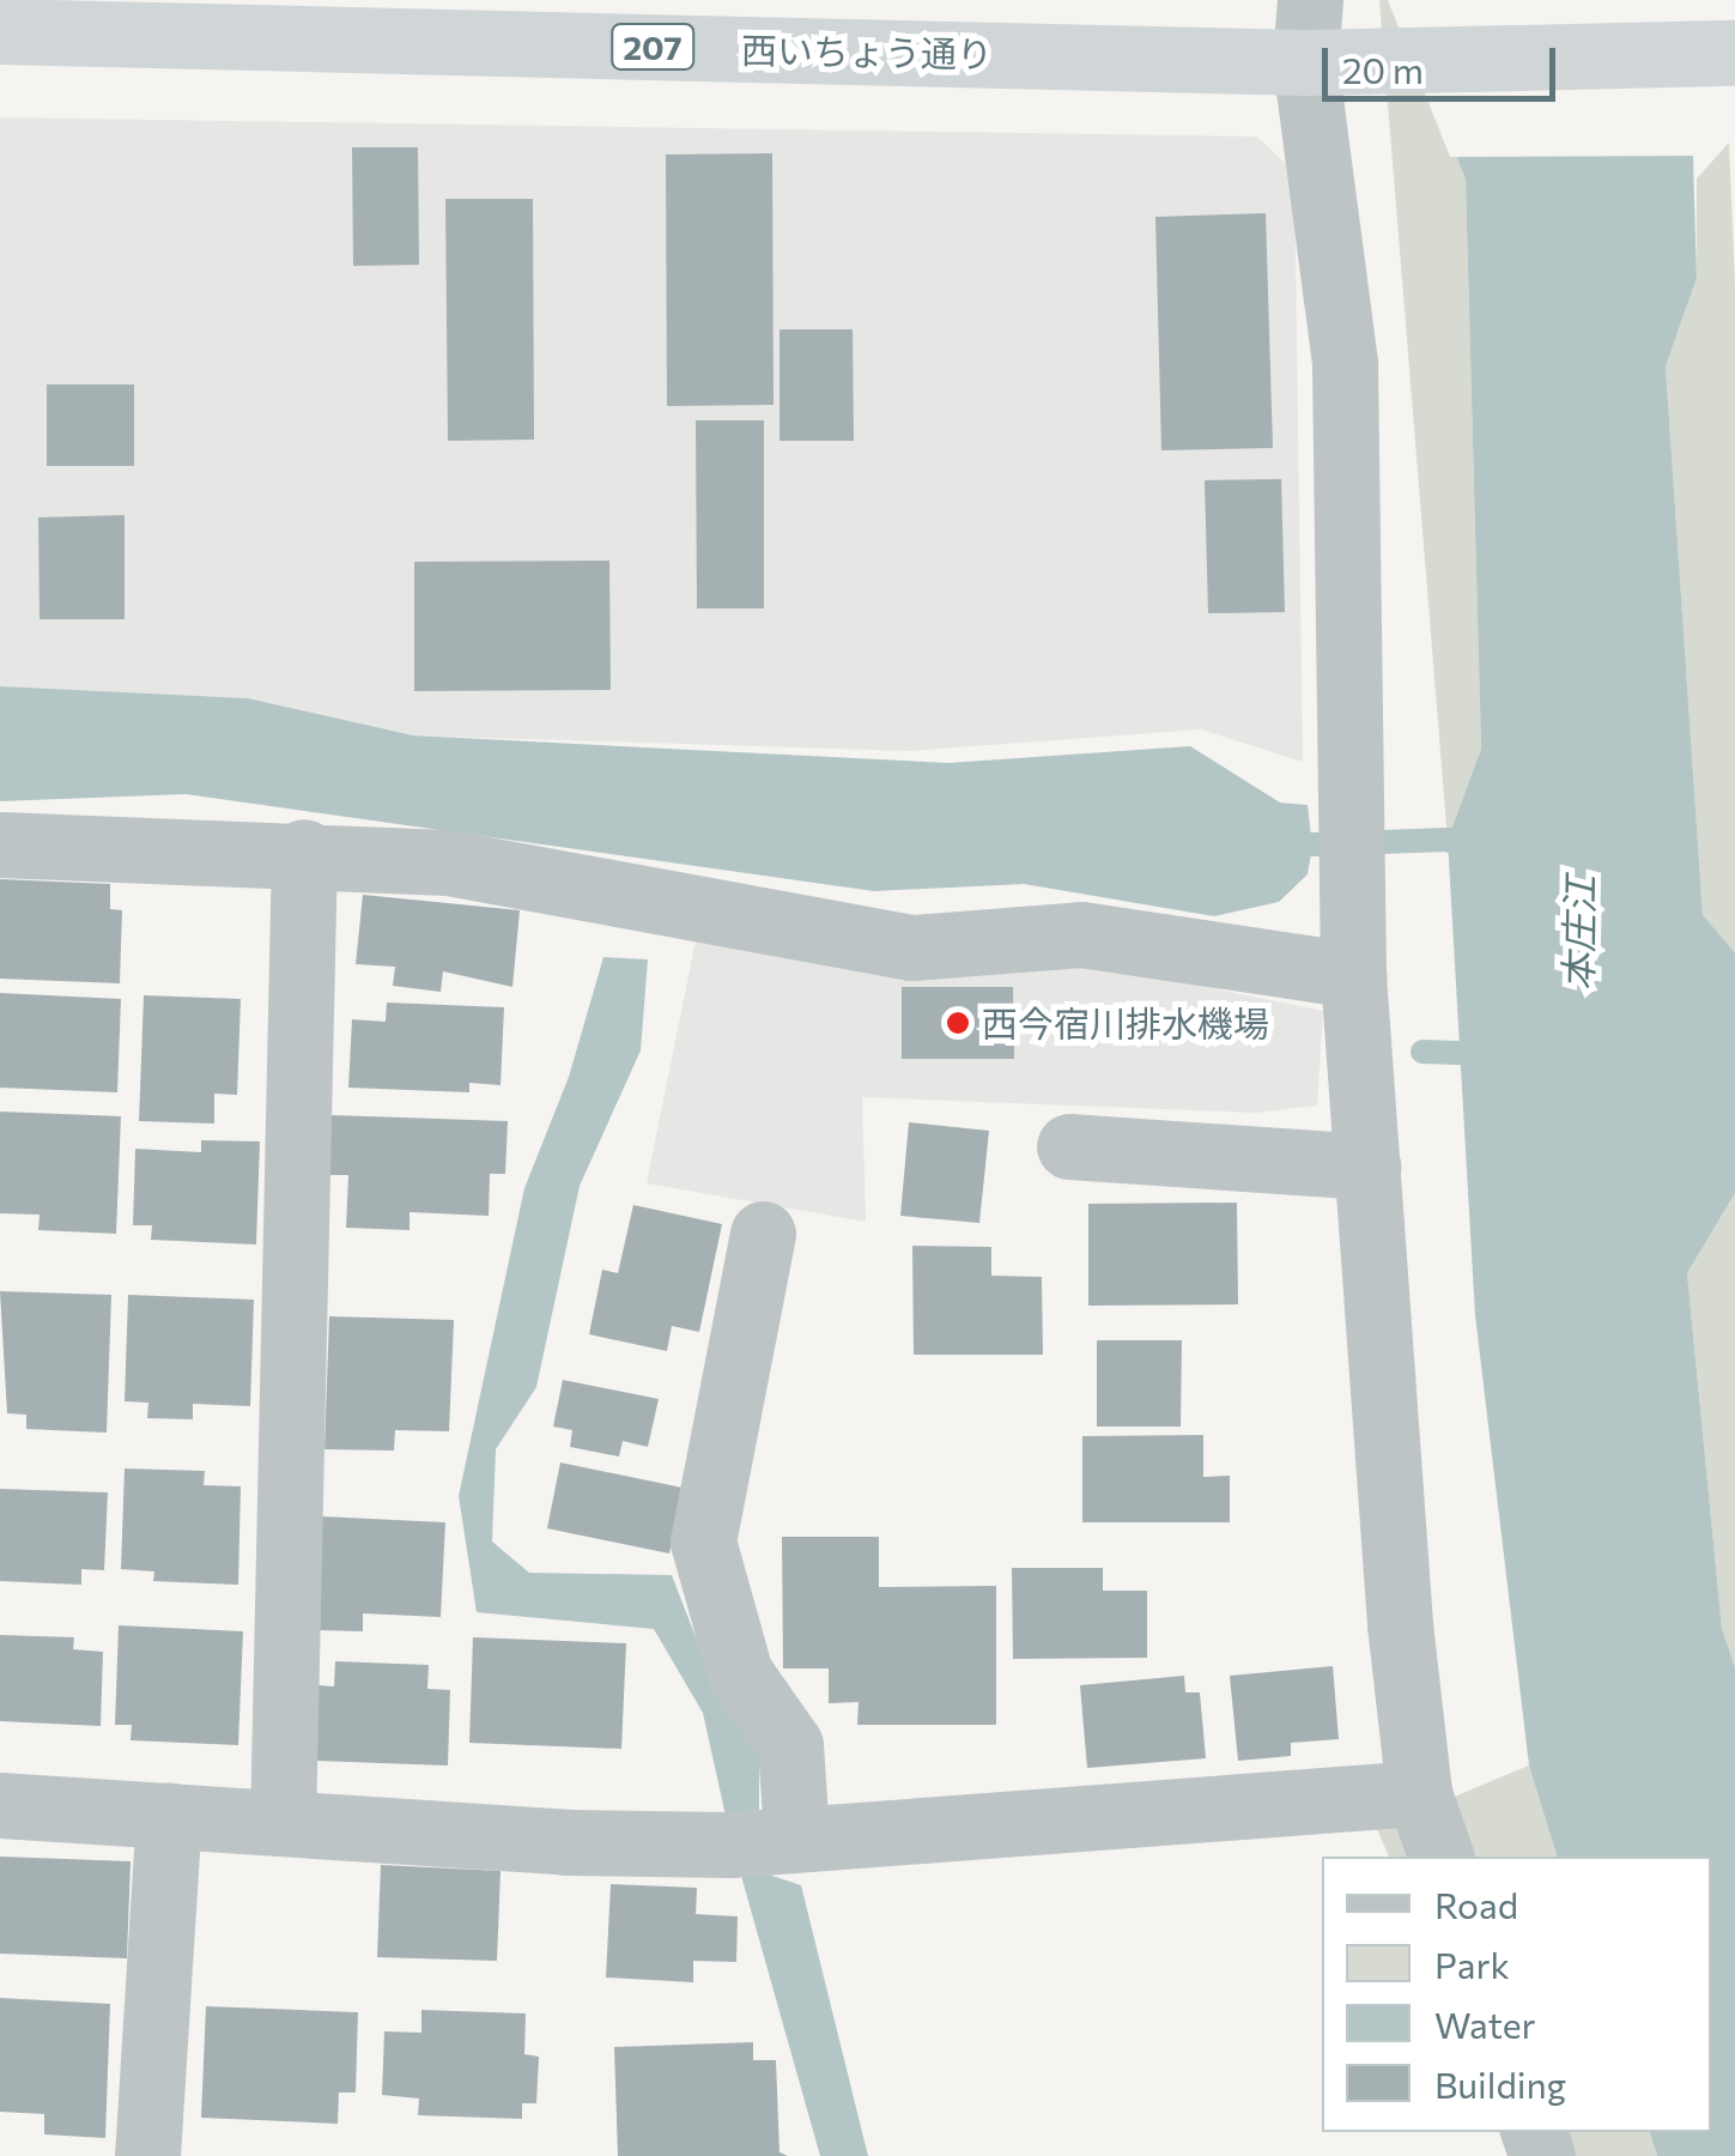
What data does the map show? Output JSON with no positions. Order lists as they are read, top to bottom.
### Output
{
  "streets": {
    "highway": ["207", "西いちょう通り"]
  },
  "water": ["本庄江"],
  "places": ["西今宿川排水機場"],
  "legend": [
    "Road",
    "Park",
    "Water",
    "Building"
  ],
  "scale_bar": "20 m"
}
